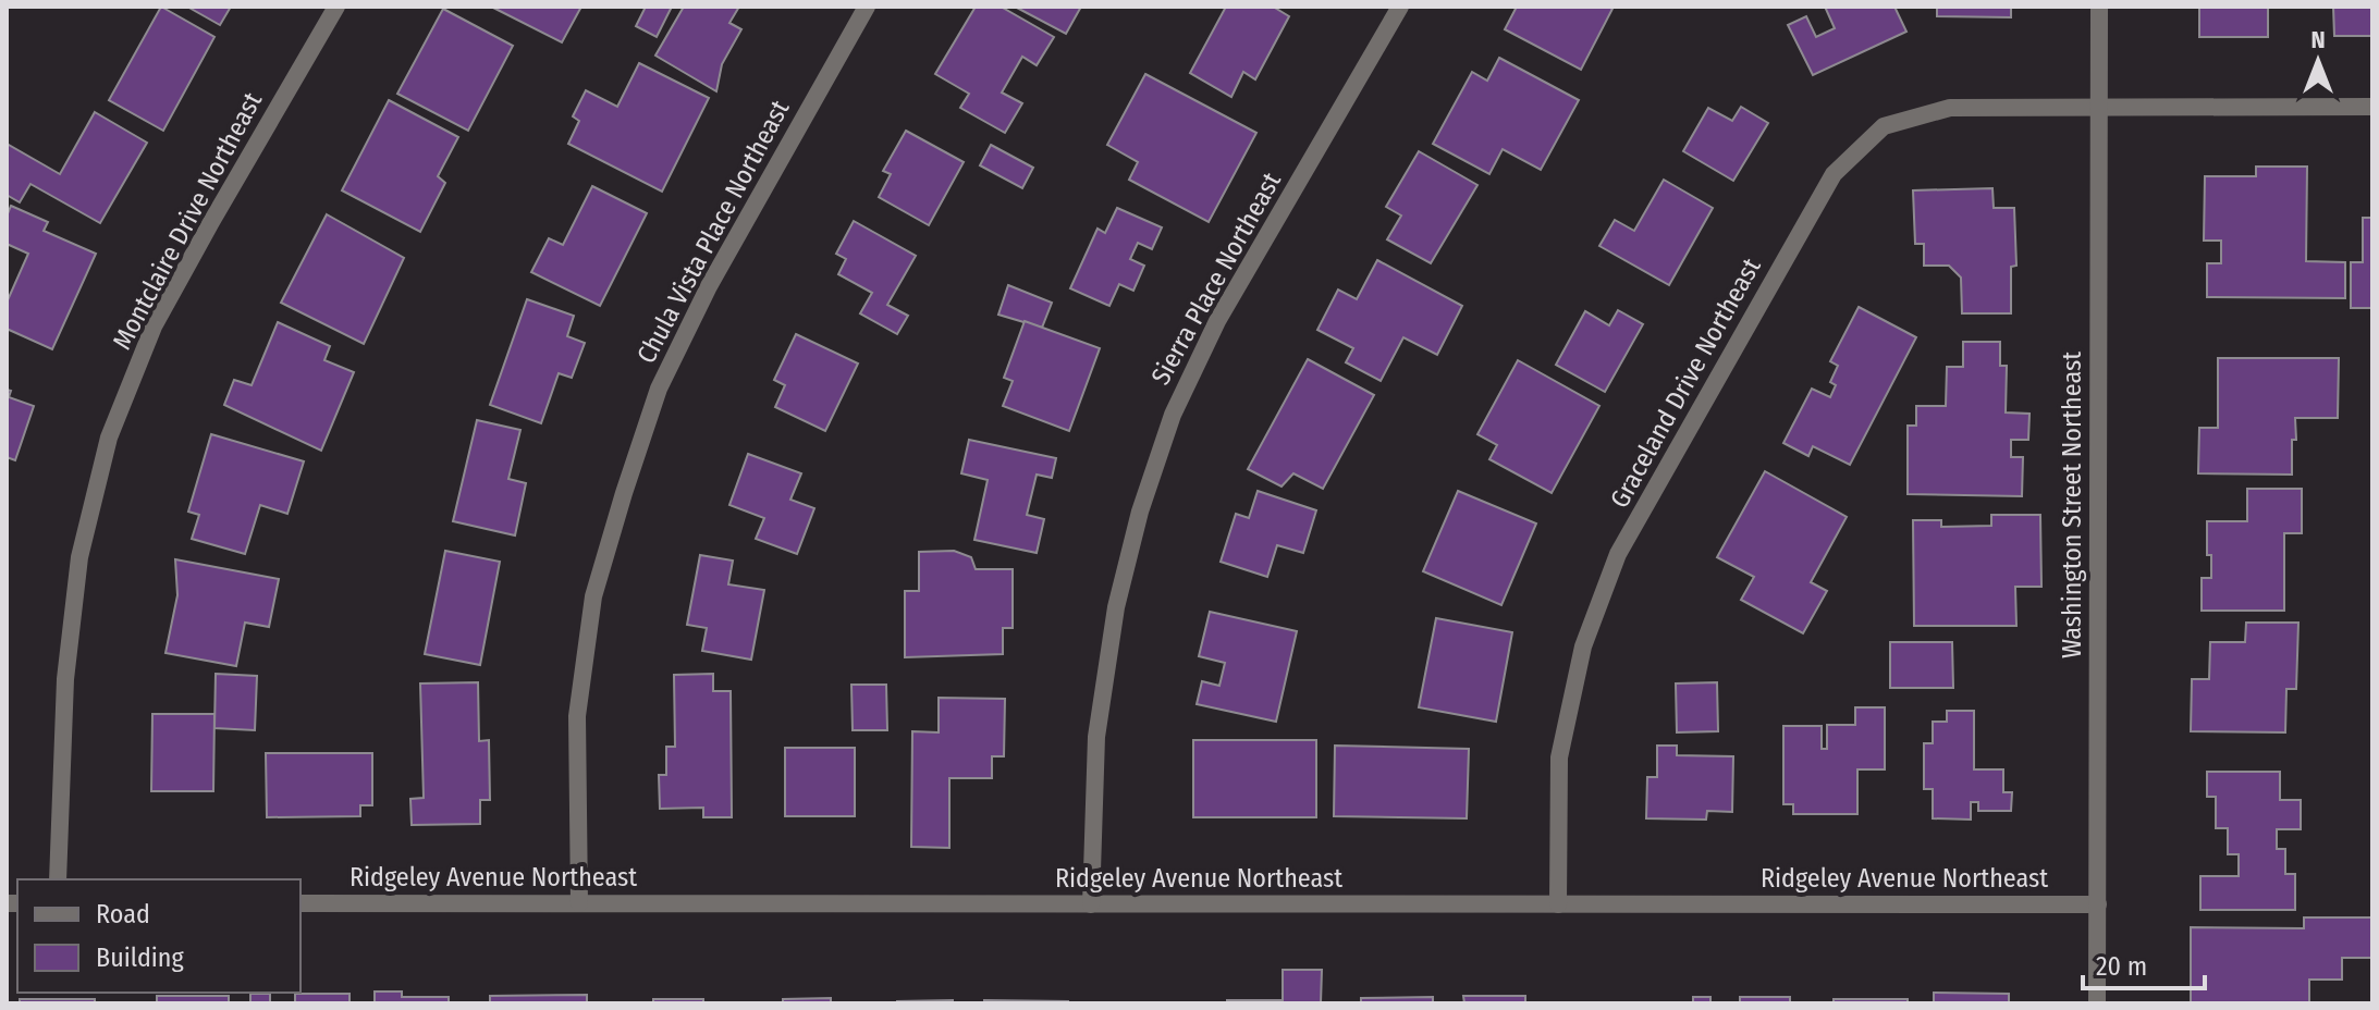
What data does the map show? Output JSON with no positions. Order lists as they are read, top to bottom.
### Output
{
  "streets": {
    "street": [
      "Montclaire Drive Northeast",
      "Chula Vista Place Northeast",
      "Sierra Place Northeast",
      "Graceland Drive Northeast",
      "Washington Street Northeast",
      "Ridgeley Avenue Northeast"
    ]
  },
  "crossings": [
    ["Chula Vista Place Northeast", "Ridgeley Avenue Northeast"],
    ["Sierra Place Northeast", "Ridgeley Avenue Northeast"],
    ["Graceland Drive Northeast", "Washington Street Northeast"],
    ["Graceland Drive Northeast", "Ridgeley Avenue Northeast"],
    ["Washington Street Northeast", "Ridgeley Avenue Northeast"]
  ],
  "legend": ["Road", "Building"],
  "scale_bar": "20 m",
  "north": "top"
}
